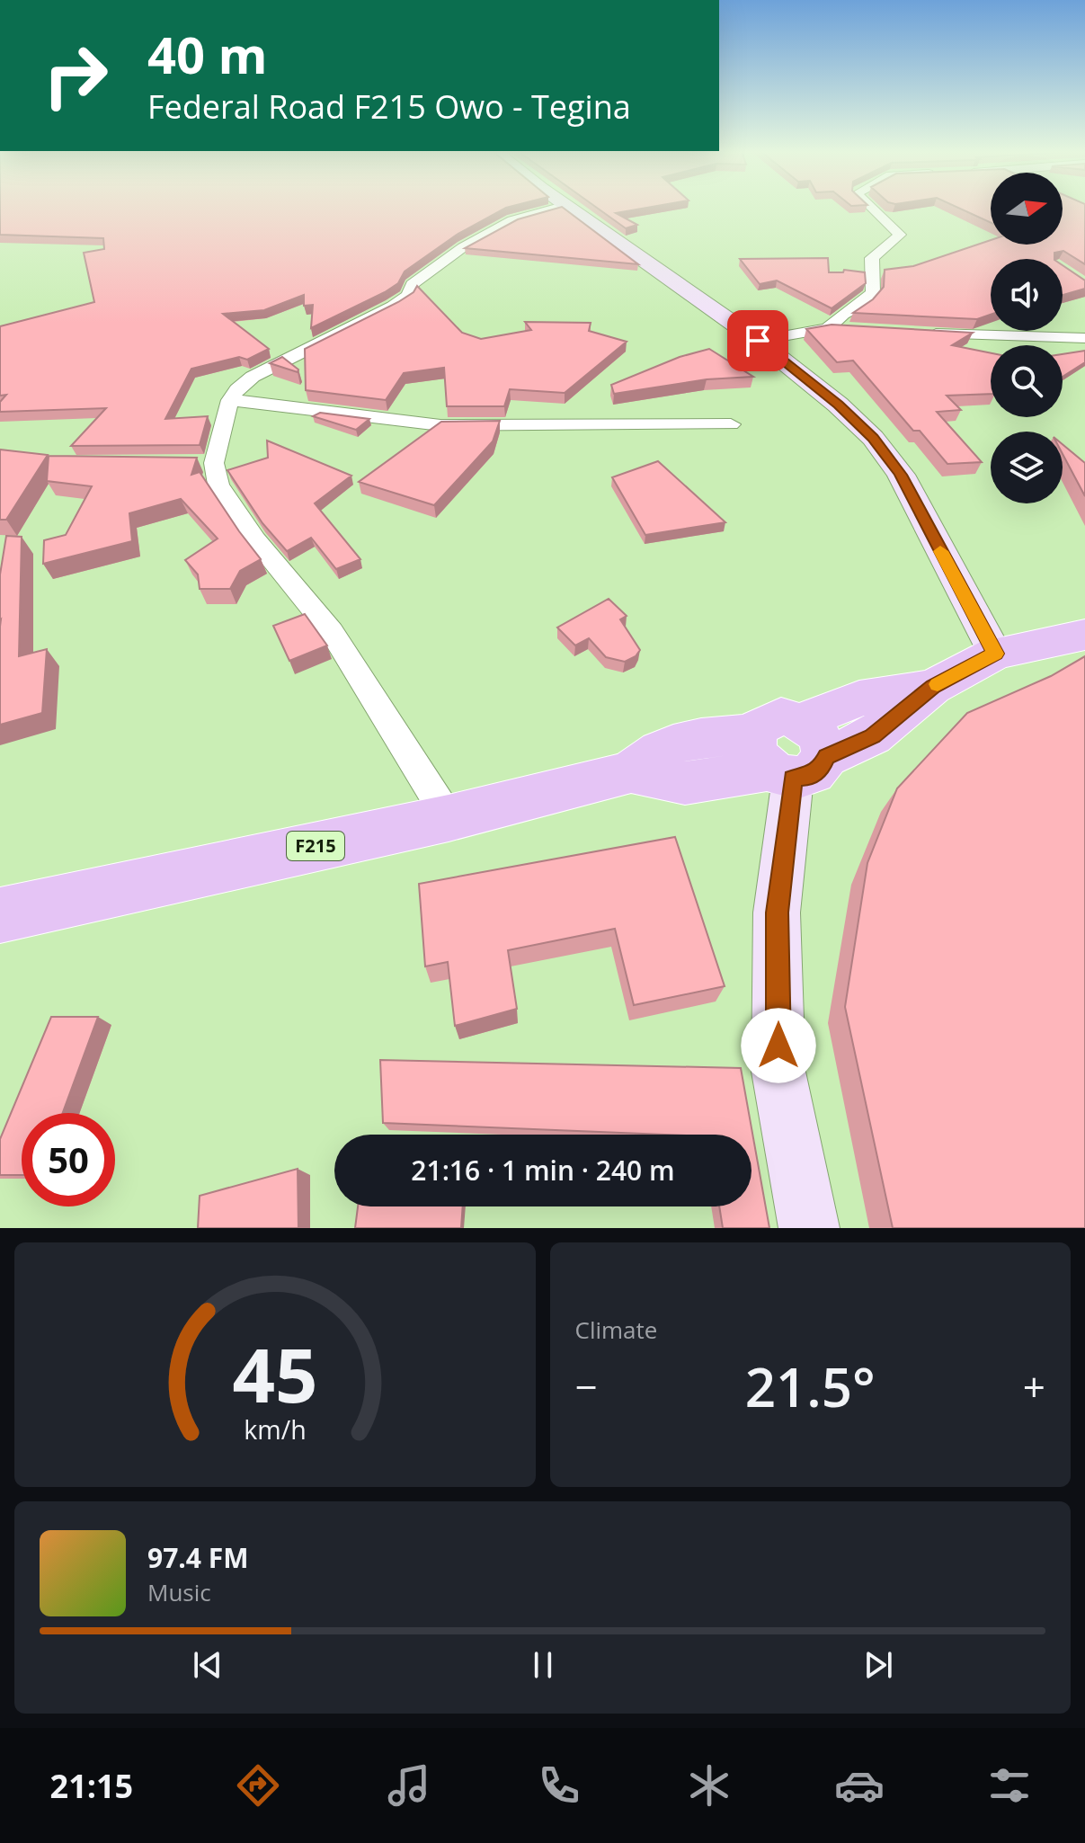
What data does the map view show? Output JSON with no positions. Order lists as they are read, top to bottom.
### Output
{
  "streets": {
    "main road": ["F215"]
  },
  "north": "right",
  "page": {
    "turn": ["40 m", "Federal Road F215 Owo - Tegina"],
    "limit": "50",
    "trip": "21:16 · 1 min · 240 m",
    "tile": "Climate",
    "heat": ["−", "21.5°", "+"],
    "song": ["97.4 FM", "Music"],
    "tabs": "21:15",
    "gauge": ["45", "km/h"]
  }
}
